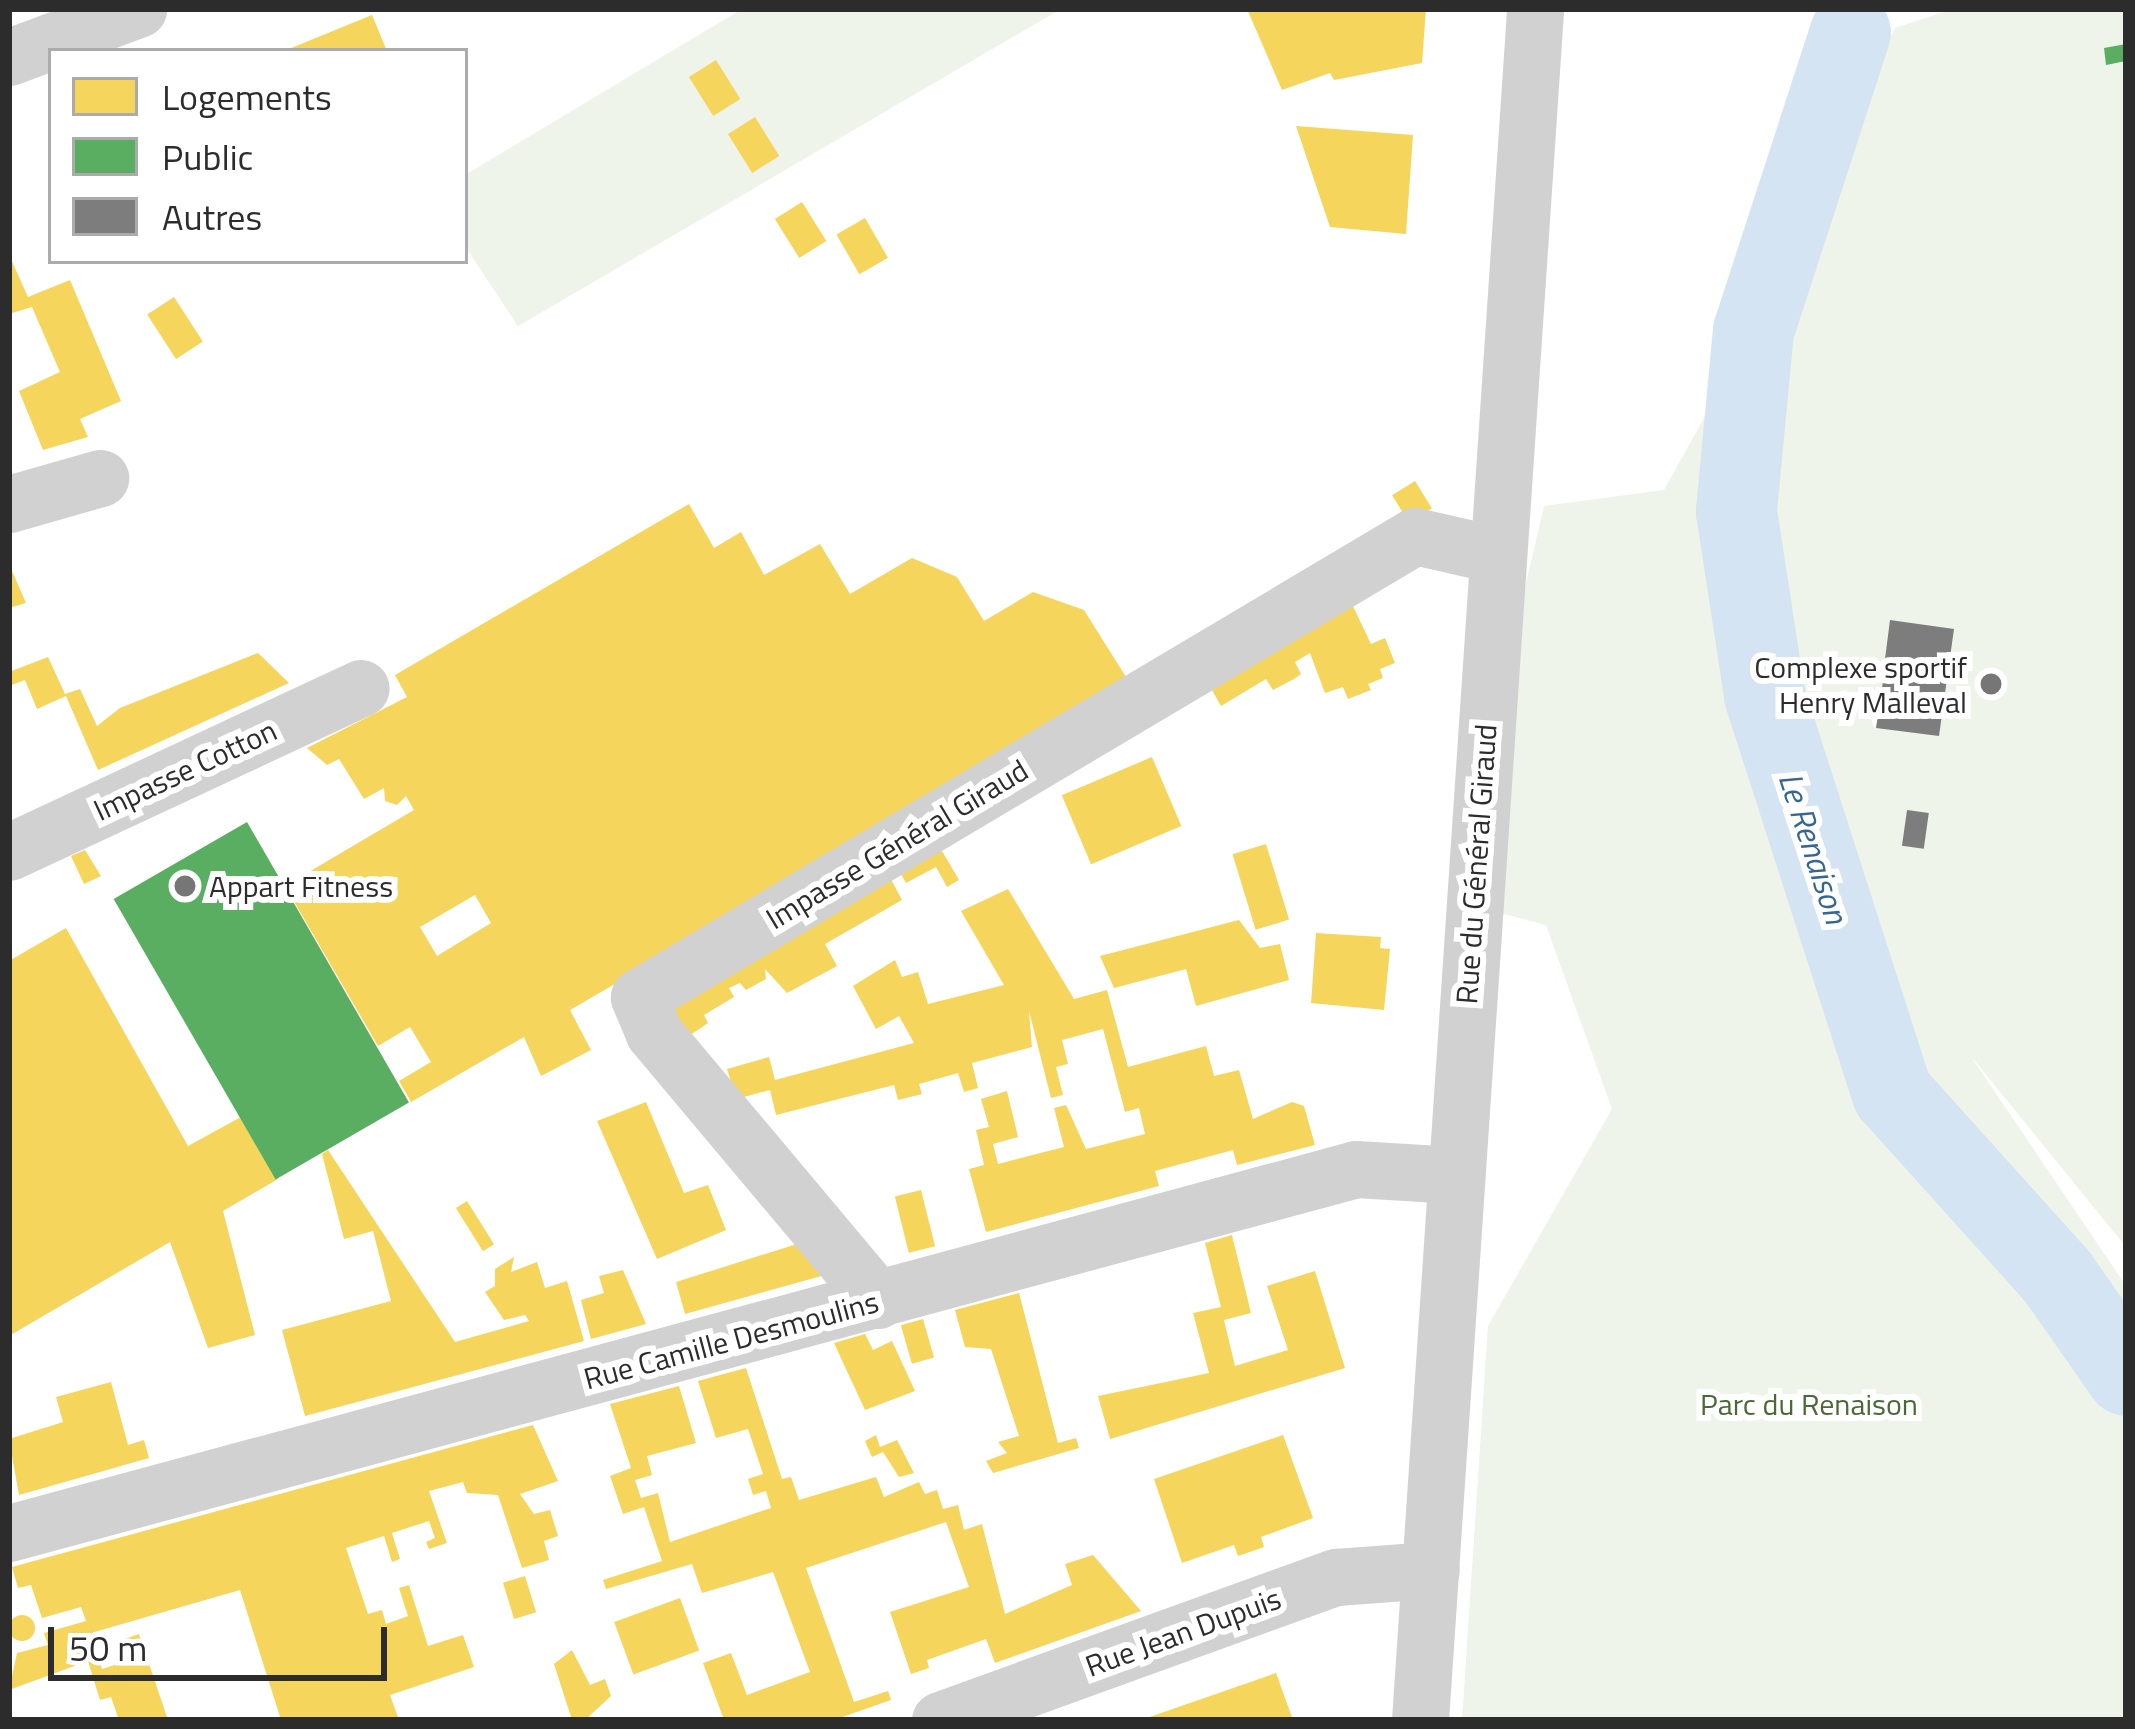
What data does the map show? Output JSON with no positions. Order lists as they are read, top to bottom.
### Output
{
  "streets": {
    "street": [
      "Impasse Cotton",
      "Impasse Général Giraud",
      "Rue du Général Giraud",
      "Rue Camille Desmoulins",
      "Rue Jean Dupuis"
    ]
  },
  "crossings": [
    ["Impasse Général Giraud", "Rue du Général Giraud"],
    ["Impasse Général Giraud", "Rue Camille Desmoulins"],
    ["Rue du Général Giraud", "Rue Camille Desmoulins"],
    ["Rue du Général Giraud", "Rue Jean Dupuis"]
  ],
  "water": ["Le Renaison"],
  "parks": ["Parc du Renaison"],
  "places": ["Complexe sportif Henry Malleval", "Appart Fitness"],
  "legend": ["Logements", "Public", "Autres"],
  "scale_bar": "50 m"
}
